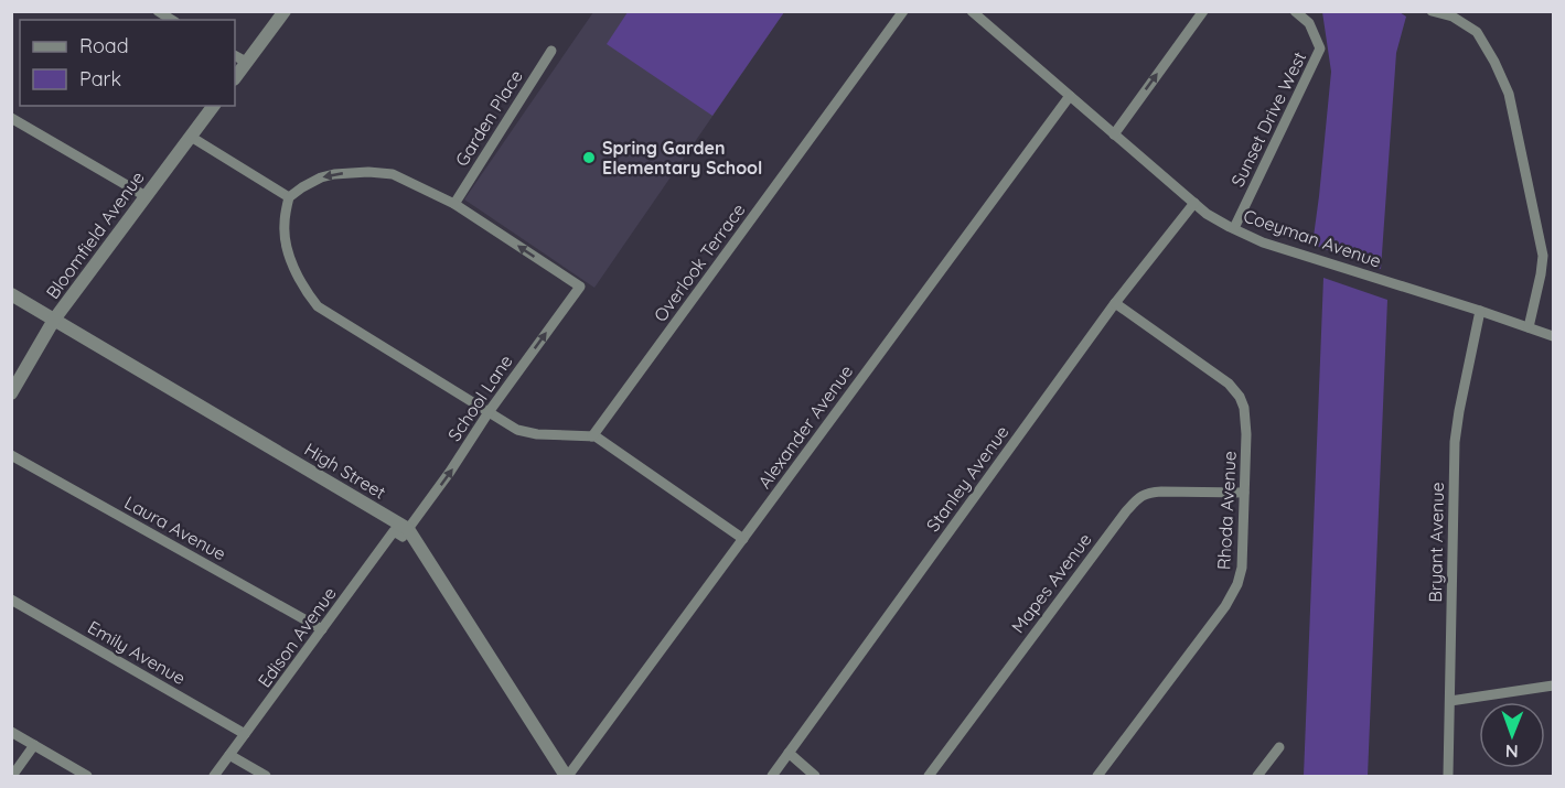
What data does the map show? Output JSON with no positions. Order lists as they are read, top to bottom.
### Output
{
  "streets": {
    "street": [
      "Garden Place",
      "Sunset Drive West",
      "Bloomfield Avenue",
      "Coeyman Avenue",
      "Overlook Terrace",
      "School Lane",
      "Alexander Avenue",
      "High Street",
      "Stanley Avenue",
      "Rhoda Avenue",
      "Laura Avenue",
      "Bryant Avenue",
      "Mapes Avenue",
      "Edison Avenue",
      "Emily Avenue"
    ]
  },
  "crossings": [
    ["Garden Place", "School Lane"],
    ["Sunset Drive West", "Coeyman Avenue"],
    ["Bloomfield Avenue", "High Street"],
    ["Coeyman Avenue", "Alexander Avenue"],
    ["Coeyman Avenue", "Stanley Avenue"],
    ["Coeyman Avenue", "Bryant Avenue"],
    ["School Lane", "High Street"],
    ["School Lane", "Edison Avenue"],
    ["Alexander Avenue", "High Street"],
    ["High Street", "Edison Avenue"],
    ["Stanley Avenue", "Rhoda Avenue"],
    ["Rhoda Avenue", "Mapes Avenue"],
    ["Laura Avenue", "Edison Avenue"],
    ["Edison Avenue", "Emily Avenue"]
  ],
  "places": ["Spring Garden Elementary School"],
  "legend": ["Road", "Park"],
  "north": "bottom"
}
